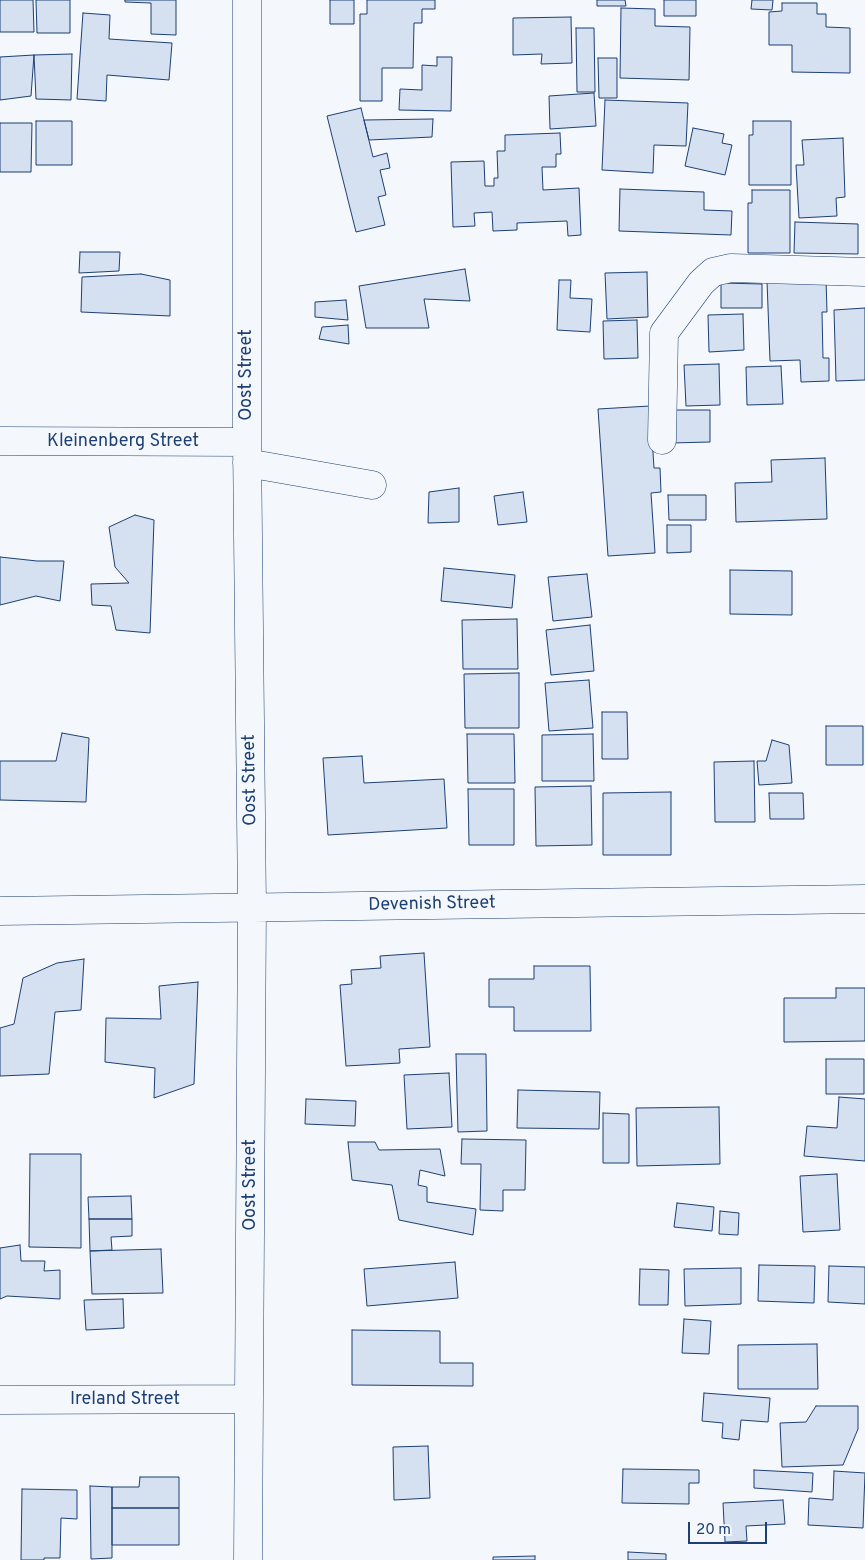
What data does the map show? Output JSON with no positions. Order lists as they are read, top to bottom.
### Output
{
  "streets": {
    "street": [
      "Oost Street",
      "Kleinenberg Street",
      "Devenish Street",
      "Ireland Street"
    ]
  },
  "crossings": [
    ["Oost Street", "Kleinenberg Street"],
    ["Oost Street", "Devenish Street"],
    ["Oost Street", "Ireland Street"]
  ],
  "scale_bar": "20 m"
}
